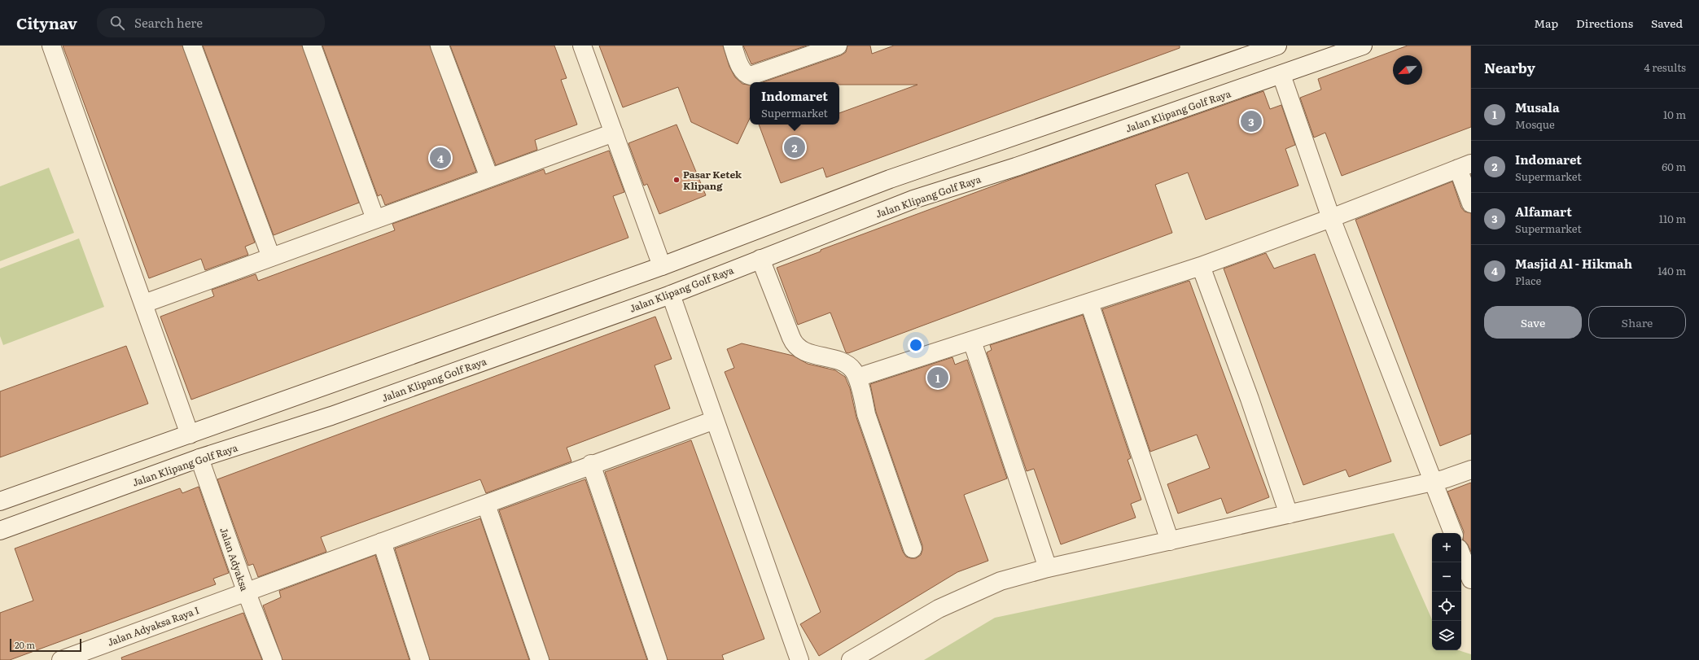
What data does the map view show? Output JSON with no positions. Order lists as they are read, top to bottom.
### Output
{
  "streets": {
    "street": ["Jalan Klipang Golf Raya", "Jalan Adyaksa", "Jalan Adyaksa Raya I"]
  },
  "crossings": [
    ["Jalan Klipang Golf Raya", "Jalan Adyaksa"],
    ["Jalan Adyaksa", "Jalan Adyaksa Raya I"]
  ],
  "places": ["Pasar Ketek Klipang"],
  "scale_bar": "20 m",
  "north": "bottom left",
  "page": {
    "header": "Citynav",
    "search": "Search here",
    "nav": ["Map", "Directions", "Saved"],
    "heading": ["Nearby", "4 results"],
    "popup": ["Indomaret", "Supermarket"],
    "list": [
      {
        "mark": "1",
        "name": "Musala",
        "note": "Mosque",
        "value": "10 m"
      },
      {
        "mark": "2",
        "name": "Indomaret",
        "note": "Supermarket",
        "value": "60 m"
      },
      {
        "mark": "3",
        "name": "Alfamart",
        "note": "Supermarket",
        "value": "110 m"
      },
      {
        "mark": "4",
        "name": "Masjid Al - Hikmah",
        "note": "Place",
        "value": "140 m"
      }
    ],
    "pins": [
      "3",
      "2",
      "4",
      "1"
    ],
    "buttons": ["Save", "Share"],
    "map_buttons": ["+", "−"],
    "scale": "20 m"
  }
}
